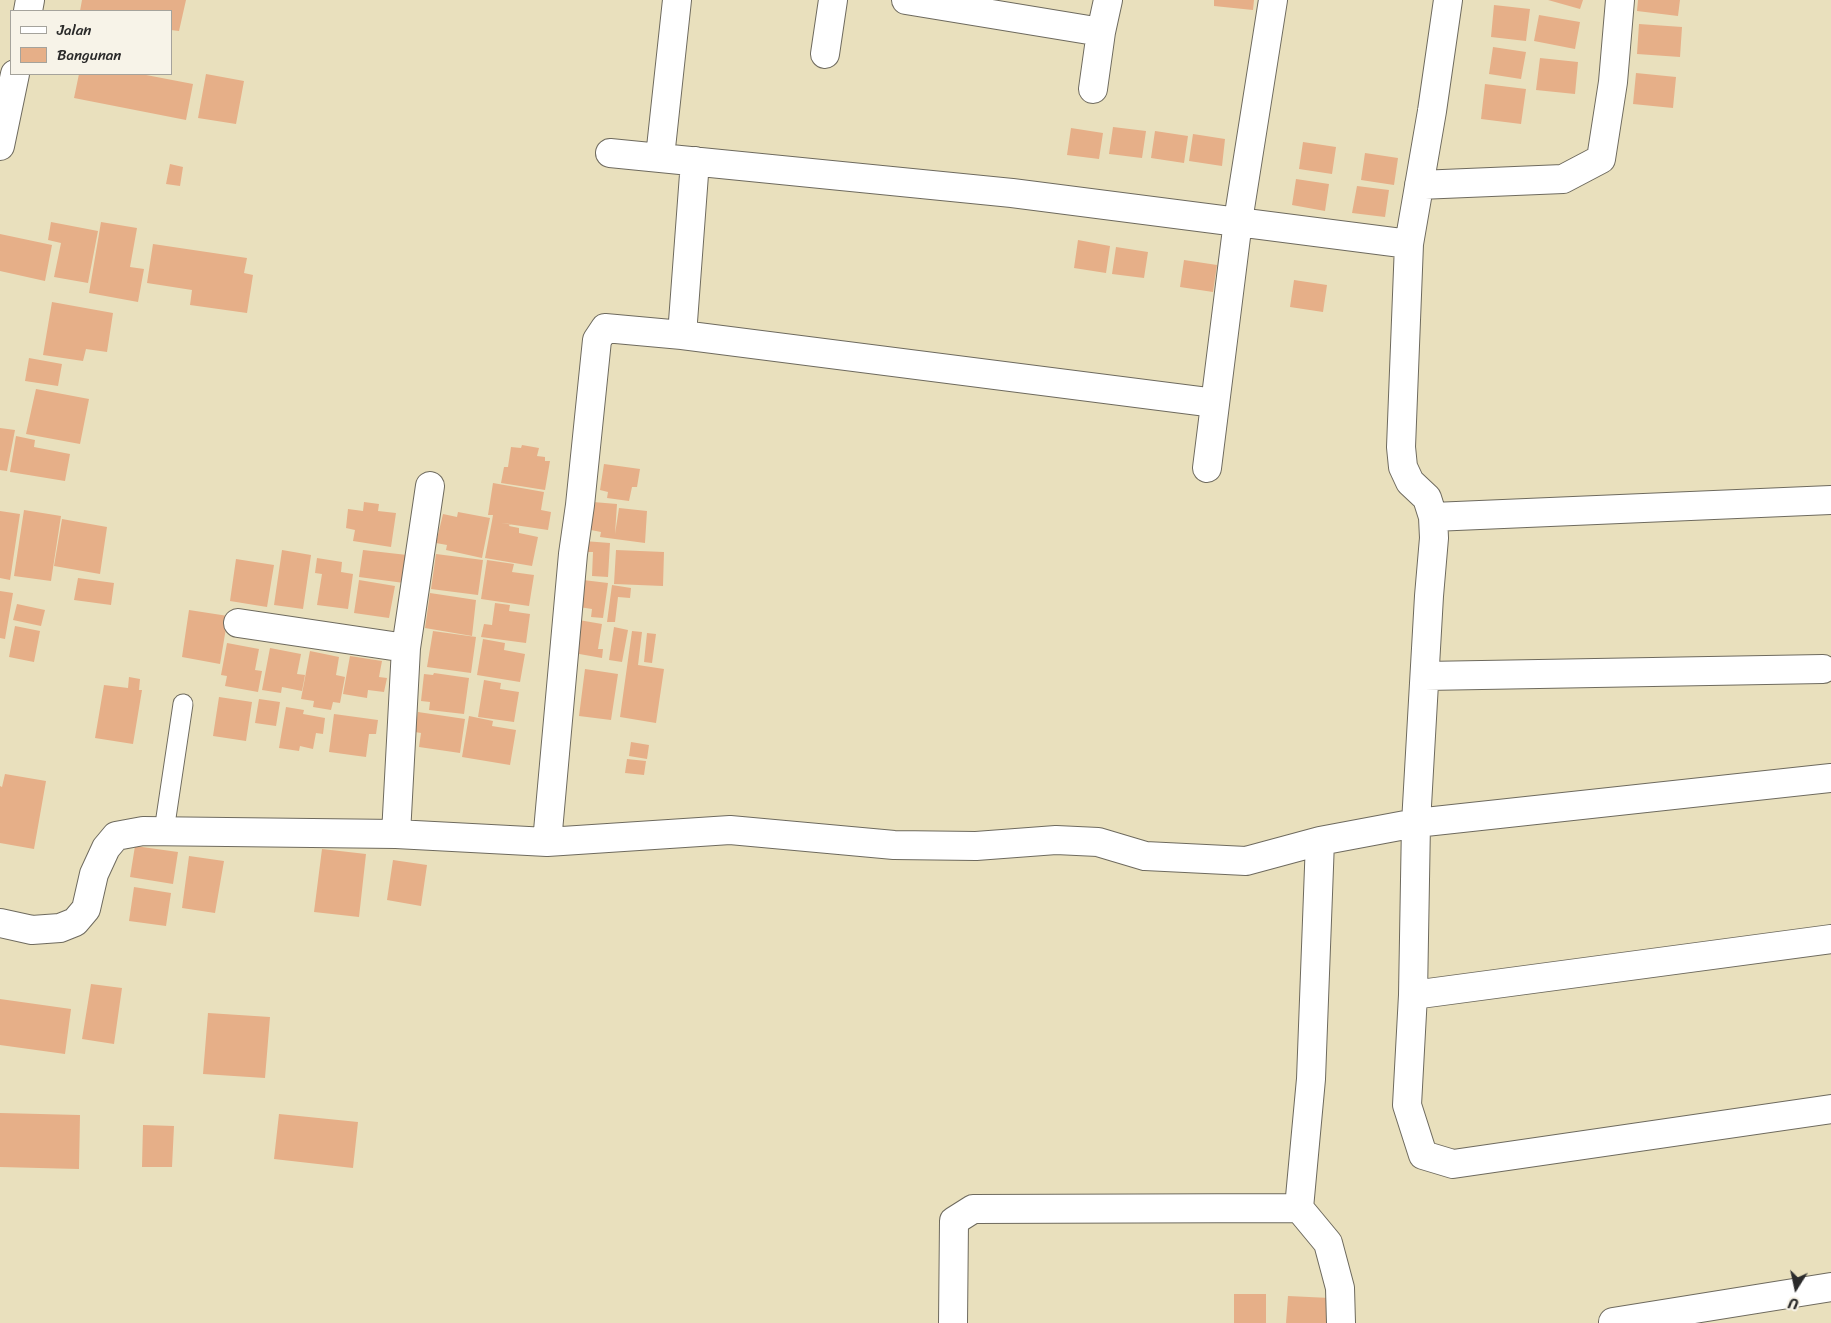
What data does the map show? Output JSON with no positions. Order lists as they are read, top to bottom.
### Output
{
  "legend": ["Jalan", "Bangunan"],
  "north": "bottom"
}
